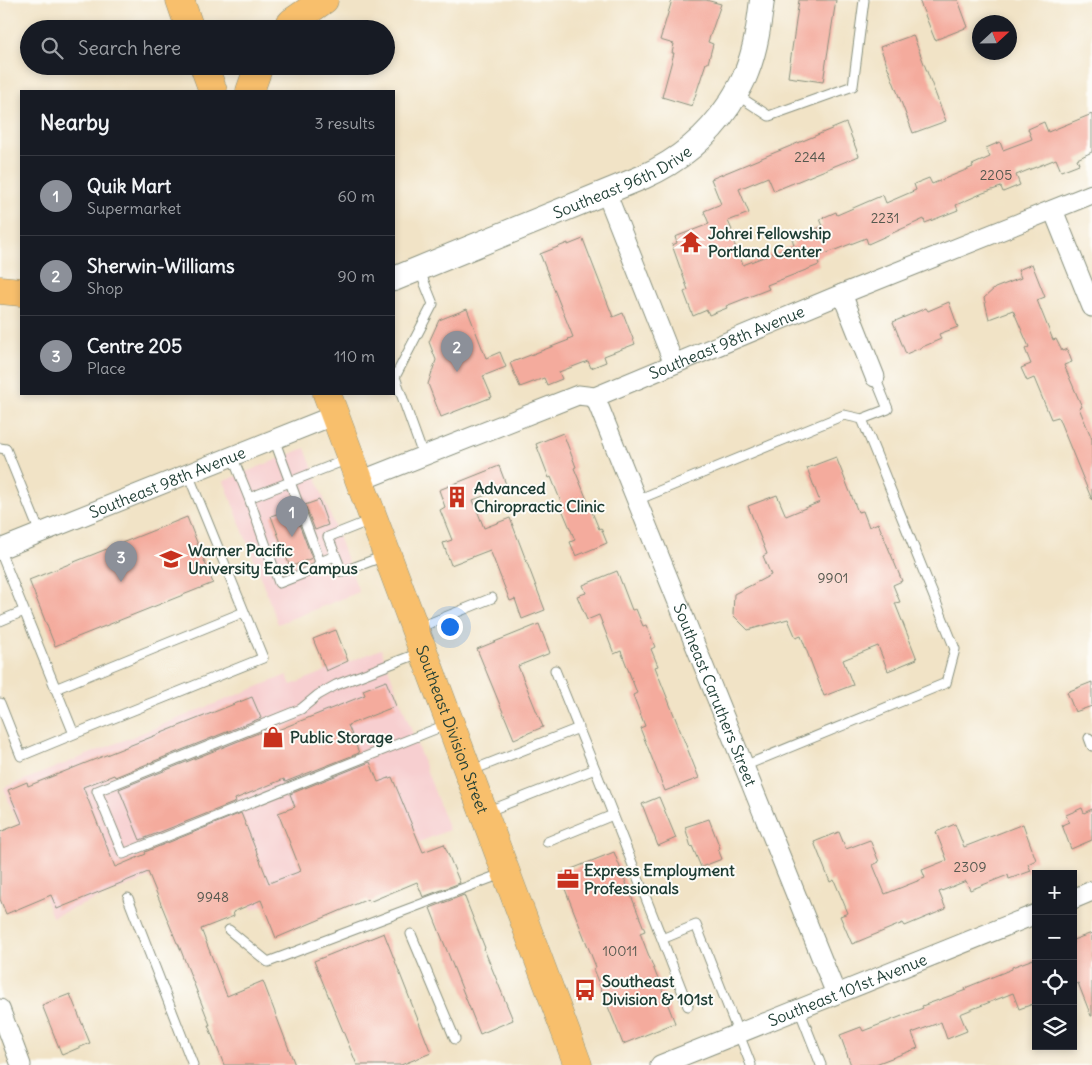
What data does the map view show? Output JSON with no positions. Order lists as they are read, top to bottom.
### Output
{
  "streets": {
    "main road": ["Southeast Division Street"],
    "street": [
      "Southeast 96th Drive",
      "Southeast 98th Avenue",
      "Southeast Caruthers Street",
      "Southeast 101st Avenue"
    ]
  },
  "crossings": [
    ["Southeast 98th Avenue", "Southeast Caruthers Street"],
    ["Southeast 98th Avenue", "Southeast Division Street"],
    ["Southeast Caruthers Street", "Southeast 101st Avenue"]
  ],
  "places": {
    "temple": ["Johrei Fellowship Portland Center"],
    "building": ["Advanced Chiropractic Clinic"],
    "school or university": ["Warner Pacific University East Campus"],
    "shop": ["Public Storage"],
    "office": ["Express Employment Professionals"],
    "bus stop": ["Southeast Division & 101st"]
  },
  "house_numbers": [
    "2244",
    "2205",
    "2231",
    "9901",
    "2309",
    "9948",
    "10011"
  ],
  "north": "right",
  "page": {
    "search": "Search here",
    "heading": ["Nearby", "3 results"],
    "list": [
      {
        "mark": "1",
        "name": "Quik Mart",
        "note": "Supermarket",
        "value": "60 m"
      },
      {
        "mark": "2",
        "name": "Sherwin-Williams",
        "note": "Shop",
        "value": "90 m"
      },
      {
        "mark": "3",
        "name": "Centre 205",
        "note": "Place",
        "value": "110 m"
      }
    ],
    "pins": ["2", "1", "3"],
    "map_buttons": ["+", "−"]
  }
}
